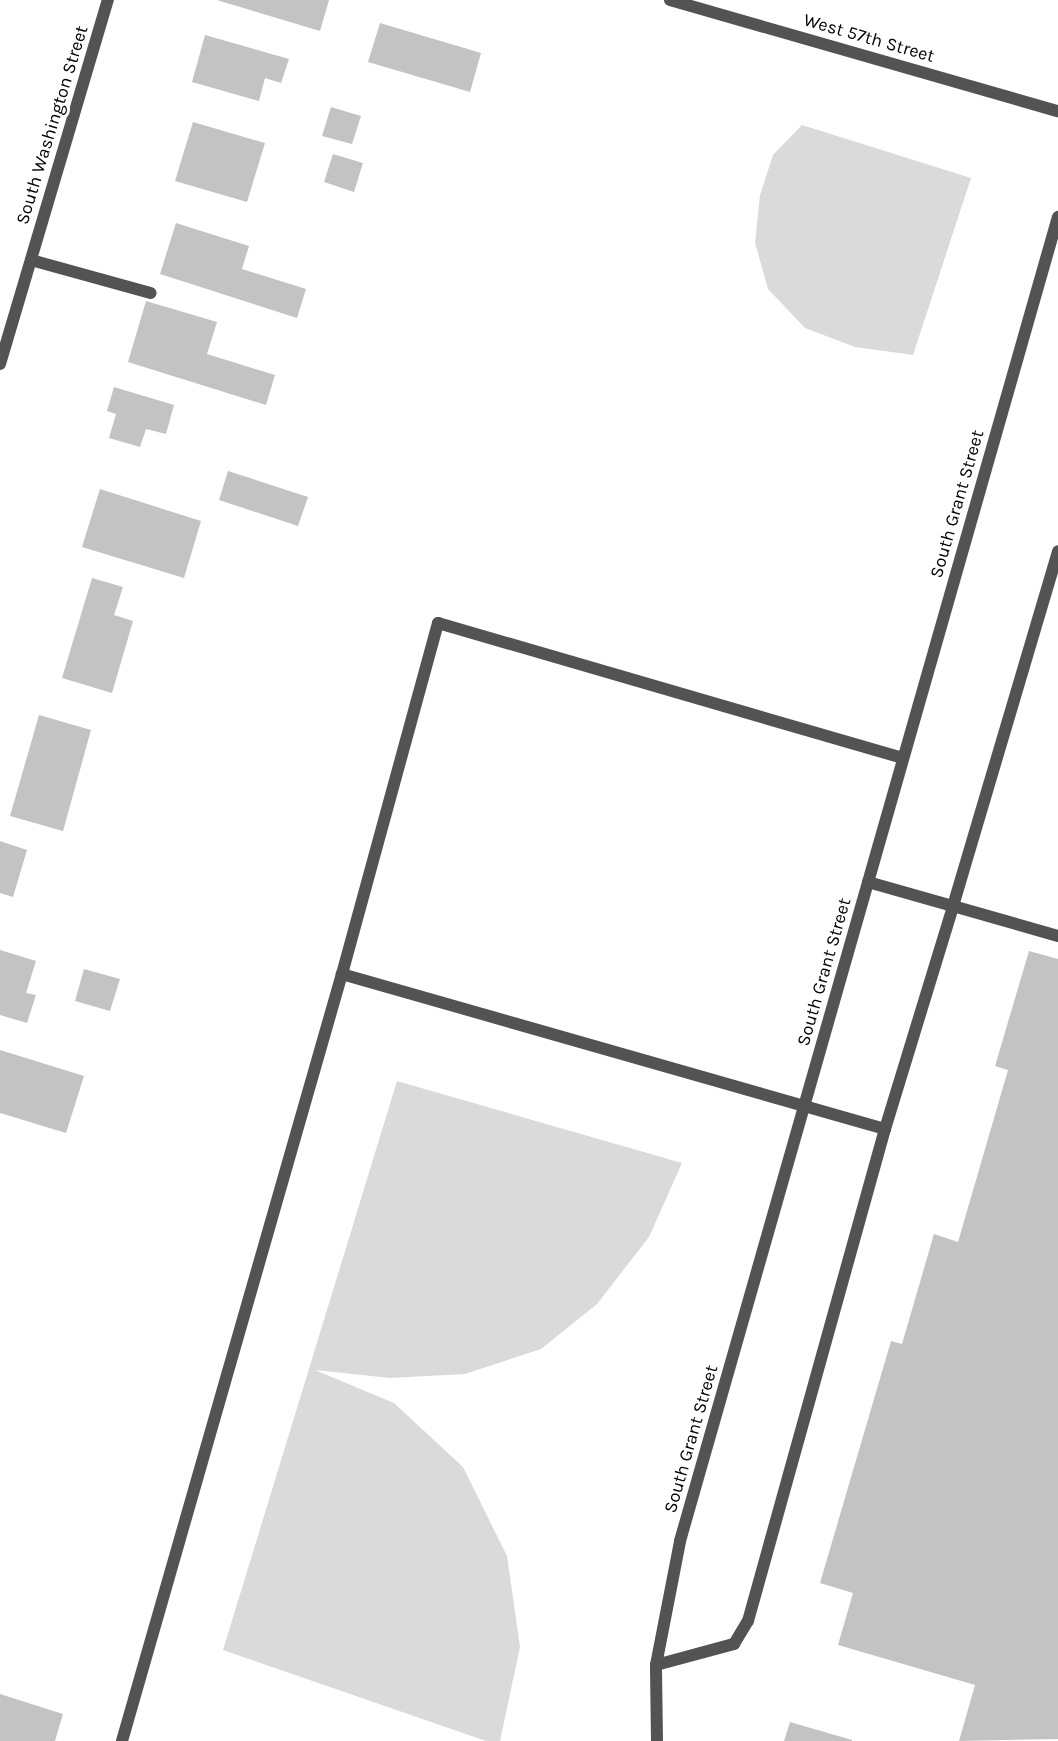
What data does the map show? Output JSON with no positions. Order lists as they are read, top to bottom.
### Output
{
  "streets": {
    "street": ["West 57th Street", "South Washington Street", "South Grant Street"]
  }
}
